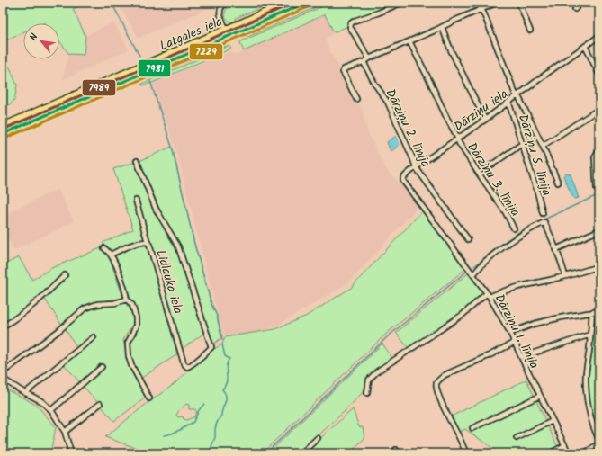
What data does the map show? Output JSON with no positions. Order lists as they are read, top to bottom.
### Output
{
  "streets": {
    "highway": ["Latgales iela"],
    "street": [
      "Dārziņu iela",
      "Dārziņu 2. līnija",
      "Dārziņu 5. līnija",
      "Dārziņu 3. līnija",
      "Lidlauka iela",
      "Dārziņu 1. līnija"
    ]
  },
  "crossings": [
    ["Dārziņu iela", "Dārziņu 2. līnija"],
    ["Dārziņu iela", "Dārziņu 5. līnija"],
    ["Dārziņu iela", "Dārziņu 3. līnija"],
    ["Dārziņu iela", "Dārziņu 1. līnija"]
  ],
  "lines": ["transit line 7981", "transit line 7989", "transit line 7229"],
  "north": "top left"
}
